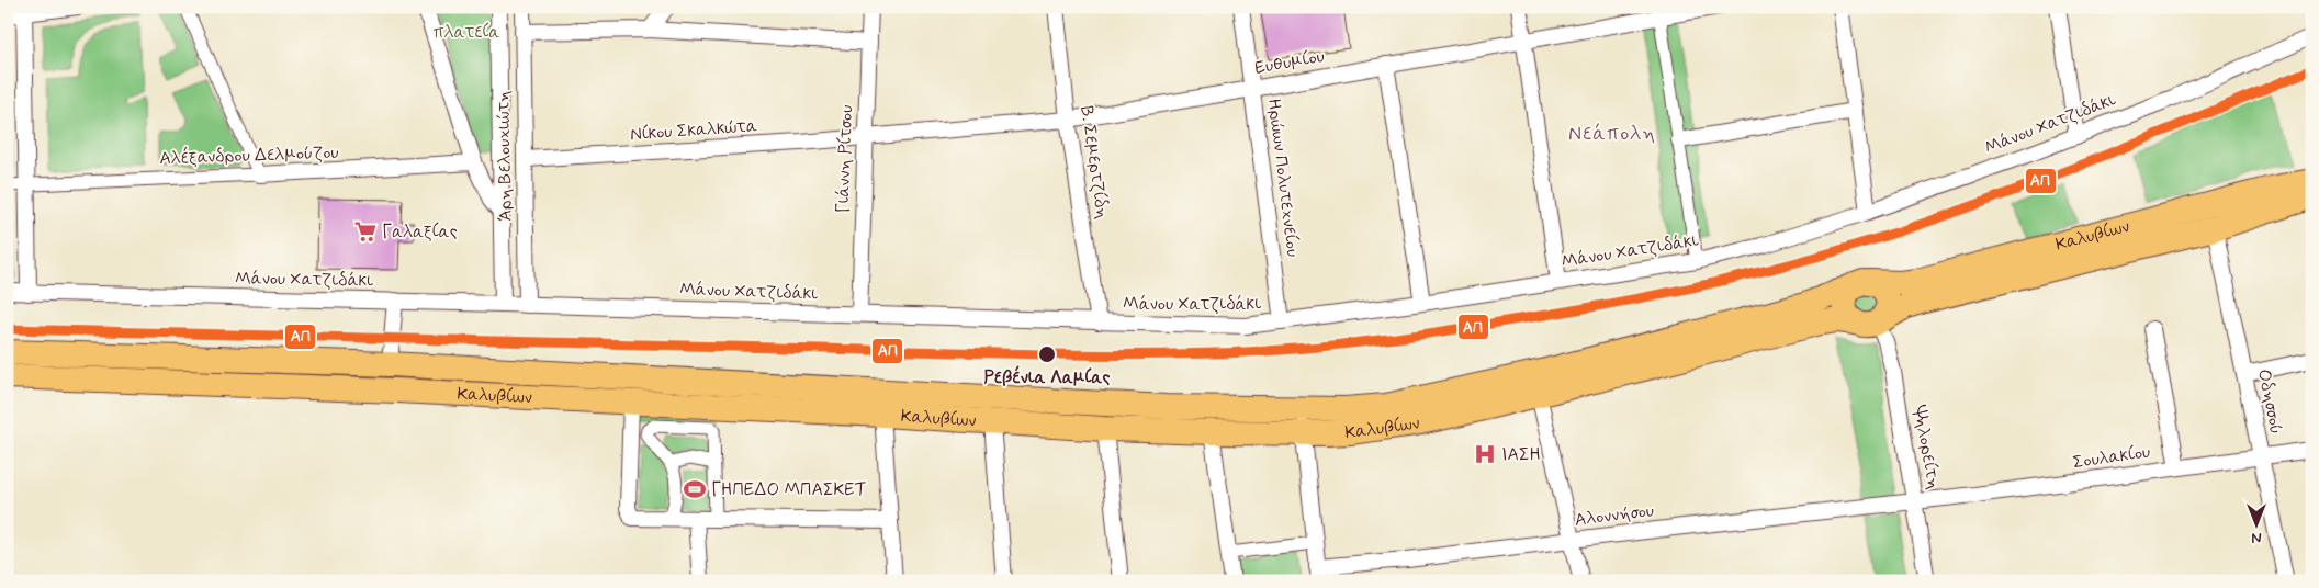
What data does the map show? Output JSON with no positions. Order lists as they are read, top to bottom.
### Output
{
  "streets": {
    "main road": ["Καλυβίων"],
    "street": [
      "Ευθυμίου",
      "Μάνου Χατζιδάκι",
      "Νίκου Σκαλκώτα",
      "Αλέξανδρου Δελμούζου",
      "Άρη Βελουχιώτη",
      "Γιάννη Ρίτσου",
      "Β. Σεμερτζίδη",
      "Ηρώων Πολυτεχνείου",
      "Οδησσού",
      "Ψηλορείτη",
      "Σουλακίου",
      "Αλοννήσου"
    ]
  },
  "crossings": [
    ["Ευθυμίου", "Νίκου Σκαλκώτα"],
    ["Ευθυμίου", "Γιάννη Ρίτσου"],
    ["Ευθυμίου", "Β. Σεμερτζίδη"],
    ["Ευθυμίου", "Ηρώων Πολυτεχνείου"],
    ["Μάνου Χατζιδάκι", "Άρη Βελουχιώτη"],
    ["Μάνου Χατζιδάκι", "Γιάννη Ρίτσου"],
    ["Μάνου Χατζιδάκι", "Β. Σεμερτζίδη"],
    ["Μάνου Χατζιδάκι", "Ηρώων Πολυτεχνείου"],
    ["Νίκου Σκαλκώτα", "Άρη Βελουχιώτη"],
    ["Νίκου Σκαλκώτα", "Γιάννη Ρίτσου"],
    ["Καλυβίων", "Οδησσού"],
    ["Καλυβίων", "Ψηλορείτη"],
    ["Οδησσού", "Σουλακίου"],
    ["Ψηλορείτη", "Σουλακίου"],
    ["Ψηλορείτη", "Αλοννήσου"],
    ["Σουλακίου", "Αλοννήσου"]
  ],
  "districts": ["Νεάπολη"],
  "parks": ["πλατεία"],
  "places": {
    "supermarket": ["Γαλαξίας"],
    "other": ["Ρεβένια Λαμίας"],
    "hospital": ["ΙΑΣΗ"],
    "sports": ["ΓΗΠΕΔΟ ΜΠΑΣΚΕΤ"]
  },
  "lines": ["transit line ΑΠ"],
  "north": "bottom"
}
